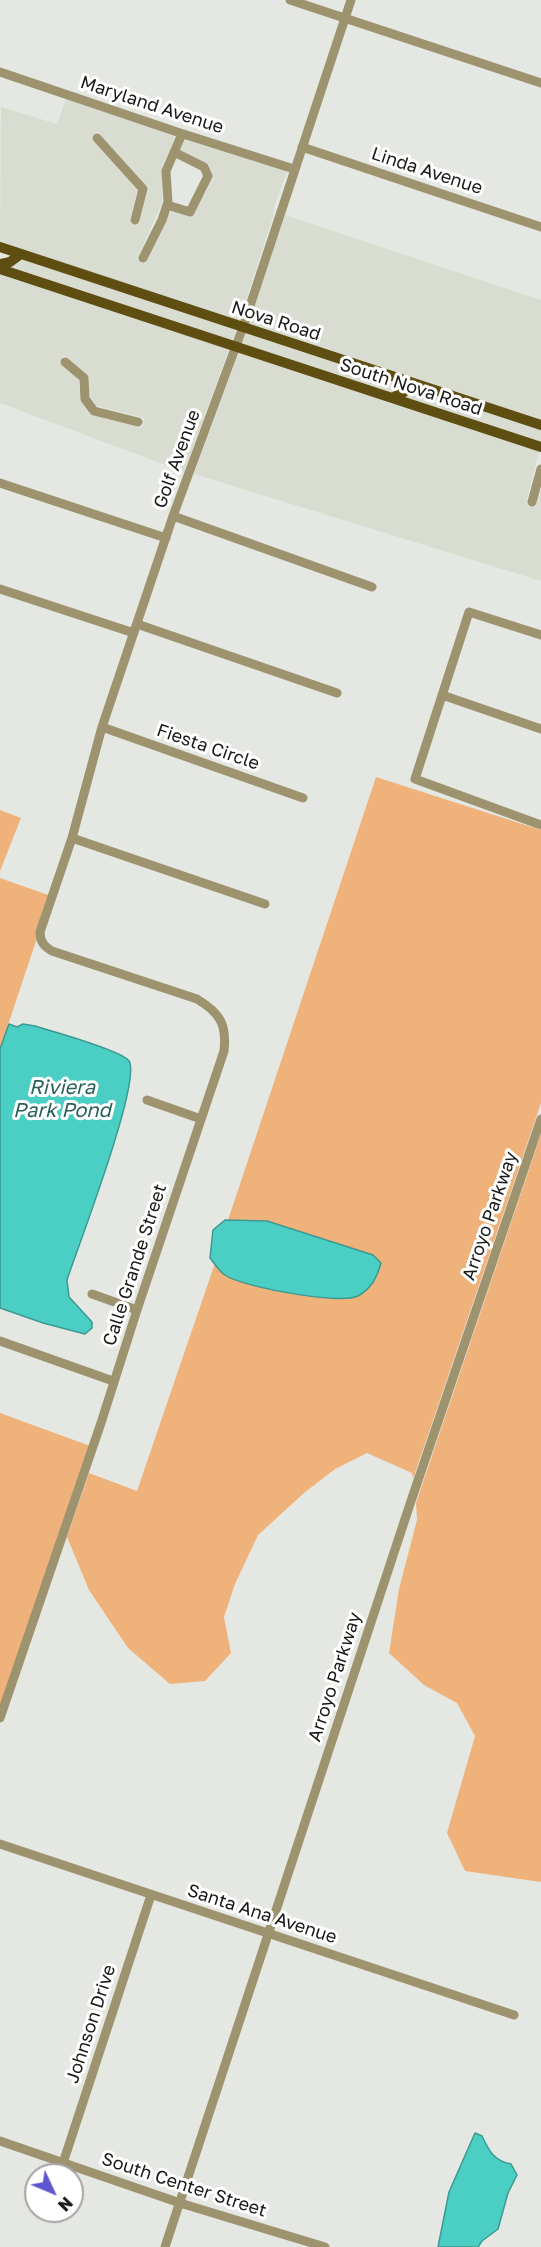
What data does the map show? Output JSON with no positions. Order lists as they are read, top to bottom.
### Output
{
  "streets": {
    "main road": ["Nova Road", "South Nova Road"],
    "street": [
      "Maryland Avenue",
      "Linda Avenue",
      "Golf Avenue",
      "Fiesta Circle",
      "Arroyo Parkway",
      "Calle Grande Street",
      "Santa Ana Avenue",
      "Johnson Drive",
      "South Center Street"
    ]
  },
  "crossings": [
    ["Maryland Avenue", "Golf Avenue"],
    ["Linda Avenue", "Golf Avenue"],
    ["Nova Road", "South Nova Road"],
    ["Nova Road", "Golf Avenue"],
    ["South Nova Road", "Golf Avenue"],
    ["Golf Avenue", "Fiesta Circle"],
    ["Golf Avenue", "Calle Grande Street"],
    ["Arroyo Parkway", "Santa Ana Avenue"],
    ["Arroyo Parkway", "South Center Street"],
    ["Santa Ana Avenue", "Johnson Drive"],
    ["Johnson Drive", "South Center Street"]
  ],
  "water": ["Riviera Park Pond"],
  "north": "bottom right"
}
